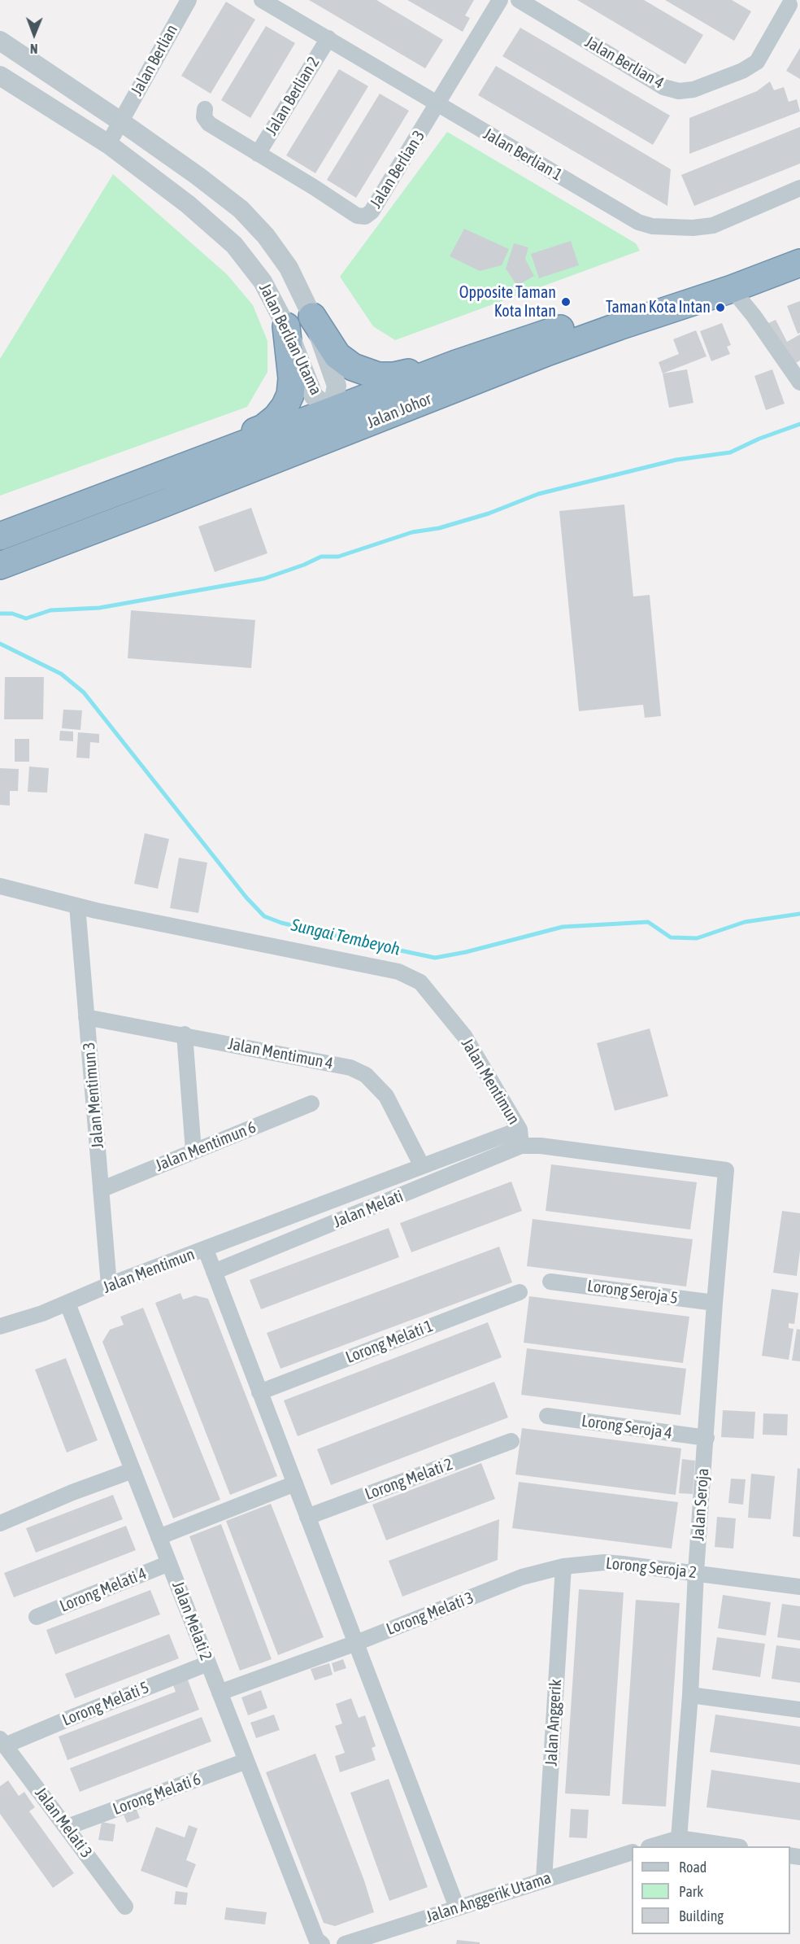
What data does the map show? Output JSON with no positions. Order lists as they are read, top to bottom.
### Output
{
  "streets": {
    "highway": ["Jalan Johor"],
    "street": [
      "Jalan Berlian",
      "Jalan Berlian 4",
      "Jalan Berlian 2",
      "Jalan Berlian 1",
      "Jalan Berlian 3",
      "Jalan Berlian Utama",
      "Jalan Mentimun 4",
      "Jalan Mentimun",
      "Jalan Mentimun 3",
      "Jalan Mentimun 6",
      "Jalan Melati",
      "Lorong Seroja 5",
      "Lorong Melati 1",
      "Lorong Seroja 4",
      "Lorong Melati 2",
      "Jalan Seroja",
      "Lorong Seroja 2",
      "Lorong Melati 4",
      "Lorong Melati 3",
      "Jalan Melati 2",
      "Lorong Melati 5",
      "Jalan Anggerik",
      "Lorong Melati 6",
      "Jalan Melati 3",
      "Jalan Anggerik Utama"
    ]
  },
  "crossings": [
    ["Jalan Berlian", "Jalan Berlian Utama"],
    ["Jalan Berlian 2", "Jalan Berlian 1"],
    ["Jalan Berlian 2", "Jalan Berlian 3"],
    ["Jalan Berlian 1", "Jalan Berlian 3"],
    ["Jalan Berlian Utama", "Jalan Johor"],
    ["Jalan Mentimun 4", "Jalan Mentimun"],
    ["Jalan Mentimun 4", "Jalan Mentimun 3"],
    ["Jalan Mentimun", "Jalan Mentimun 3"],
    ["Jalan Mentimun", "Jalan Melati"],
    ["Jalan Mentimun", "Jalan Melati 2"],
    ["Jalan Mentimun 3", "Jalan Mentimun 6"],
    ["Jalan Melati", "Jalan Seroja"],
    ["Lorong Seroja 5", "Jalan Seroja"],
    ["Lorong Seroja 4", "Jalan Seroja"],
    ["Jalan Seroja", "Lorong Seroja 2"],
    ["Lorong Seroja 2", "Lorong Melati 3"],
    ["Lorong Seroja 2", "Jalan Anggerik"],
    ["Lorong Melati 4", "Jalan Melati 2"],
    ["Lorong Melati 3", "Jalan Melati 2"],
    ["Jalan Melati 2", "Lorong Melati 5"],
    ["Jalan Melati 2", "Lorong Melati 6"],
    ["Lorong Melati 5", "Jalan Melati 3"],
    ["Jalan Anggerik", "Jalan Anggerik Utama"],
    ["Lorong Melati 6", "Jalan Melati 3"]
  ],
  "water": ["Sungai Tembeyoh"],
  "places": ["Opposite Taman Kota Intan", "Taman Kota Intan"],
  "legend": ["Road", "Park", "Building"],
  "north": "bottom"
}
